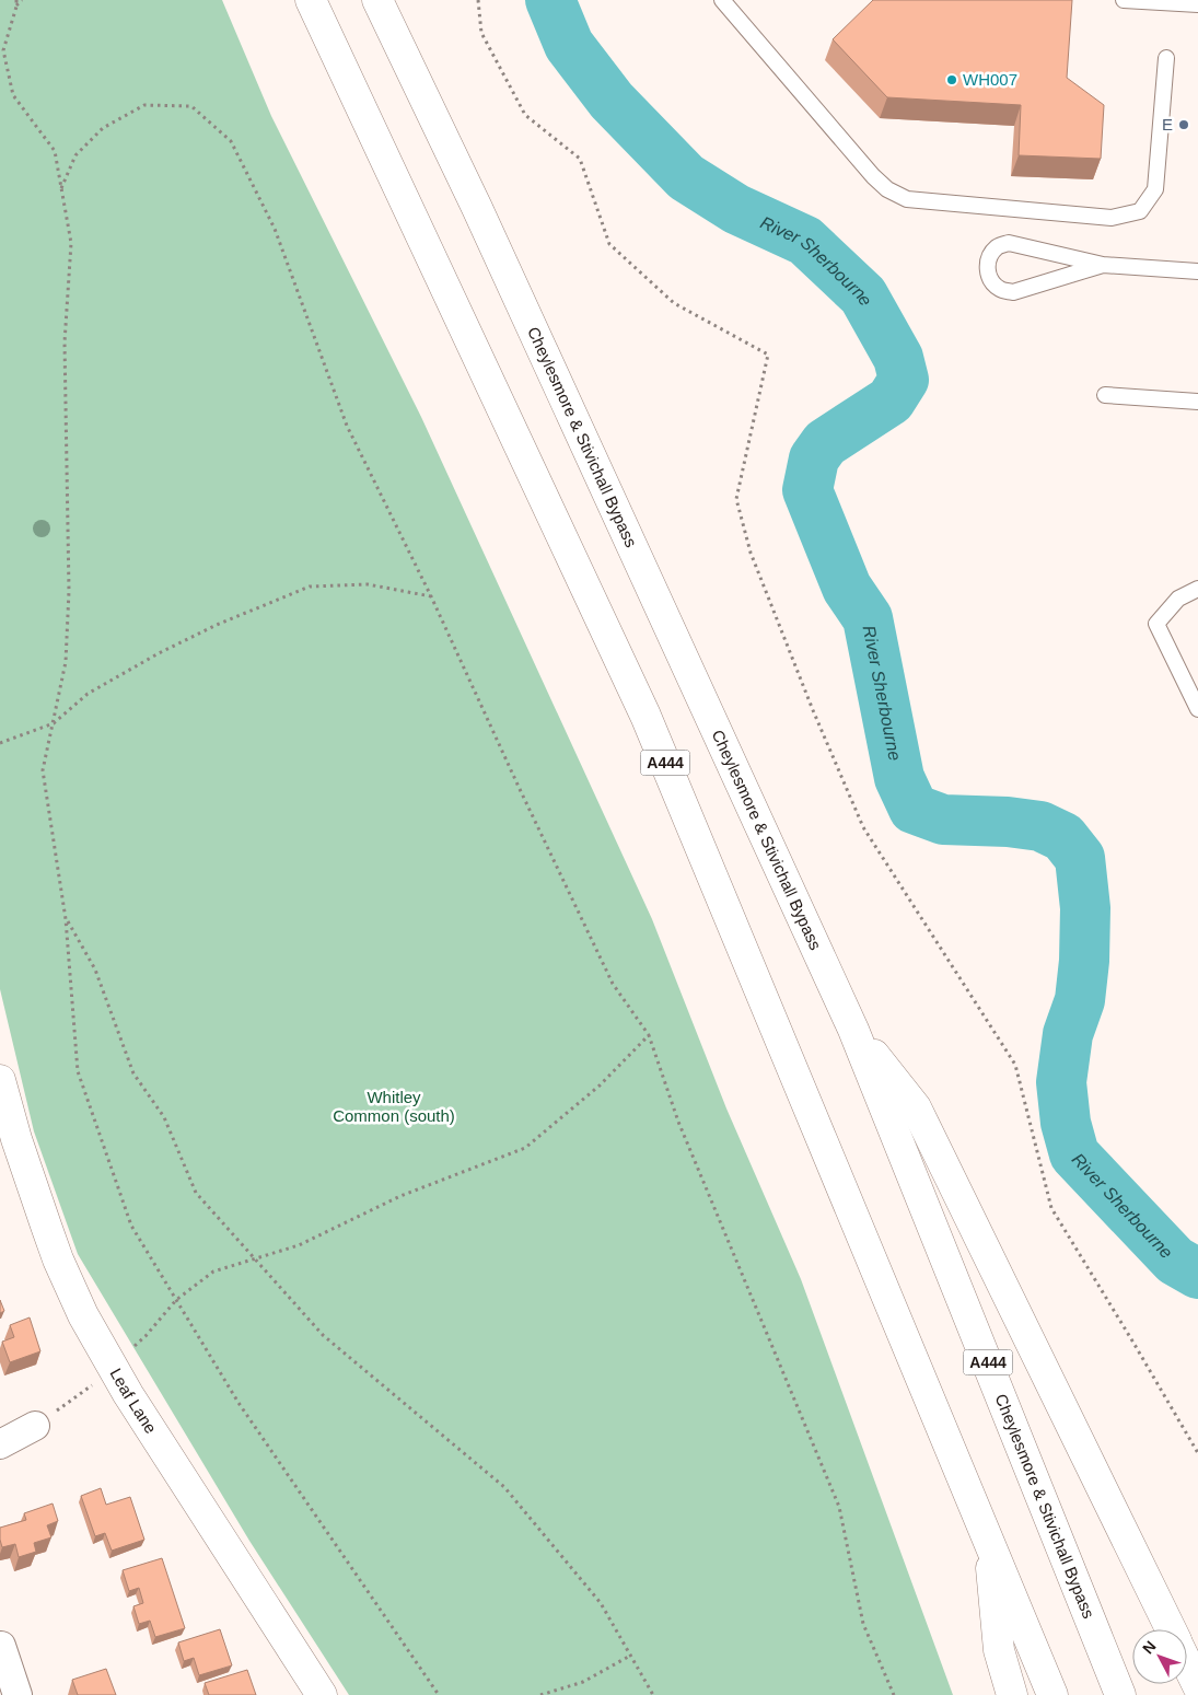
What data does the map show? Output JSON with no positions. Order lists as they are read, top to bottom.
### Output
{
  "streets": {
    "main road": ["Cheylesmore & Stivichall Bypass", "A444", "Leaf Lane"]
  },
  "water": ["River Sherbourne"],
  "parks": ["Whitley Common (south)"],
  "places": ["WH007", "E"],
  "north": "top left"
}
